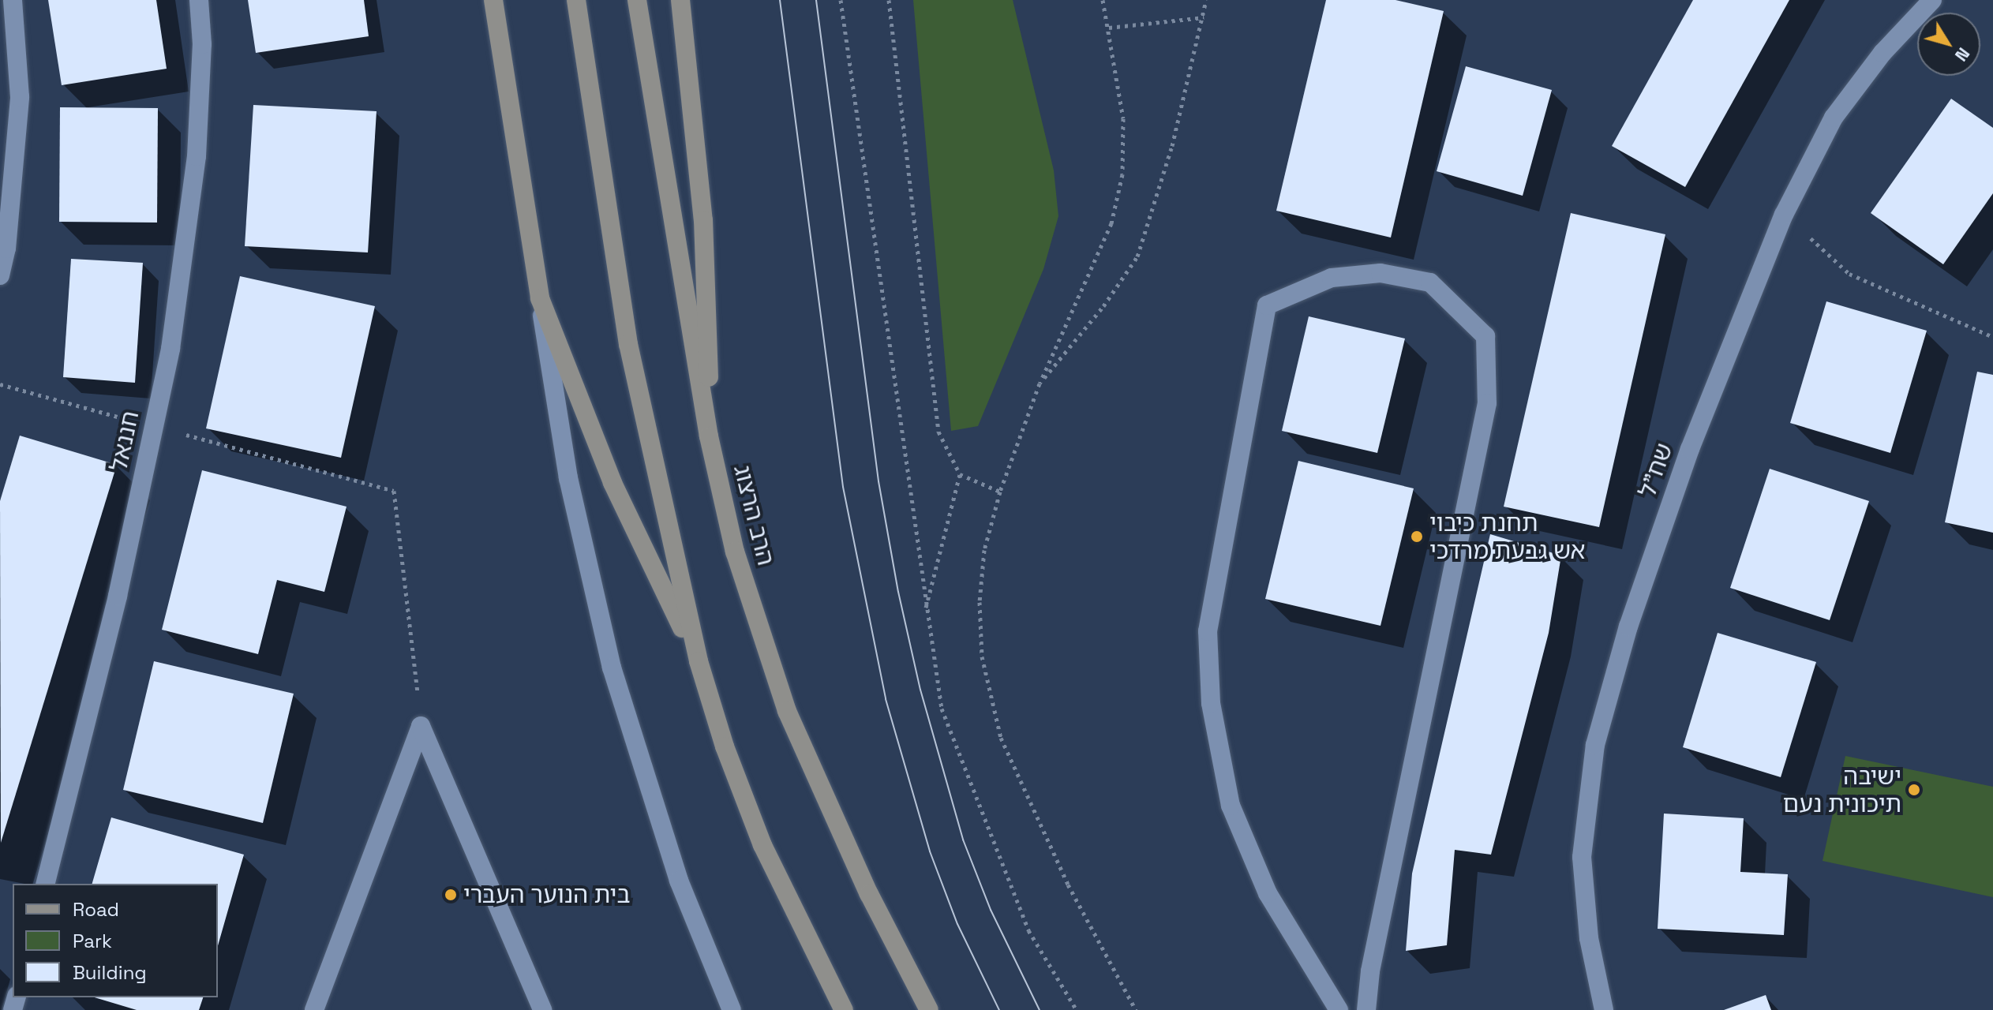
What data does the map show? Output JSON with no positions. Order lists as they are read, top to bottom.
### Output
{
  "streets": {
    "main road": ["הרב הרצוג"],
    "street": ["חננאל", "שח\"ל"]
  },
  "places": ["תחנת כיבוי אש גבעת מרדכי", "ישיבה תיכונית נעם", "בית הנוער העברי"],
  "legend": ["Road", "Park", "Building"],
  "north": "bottom right"
}
